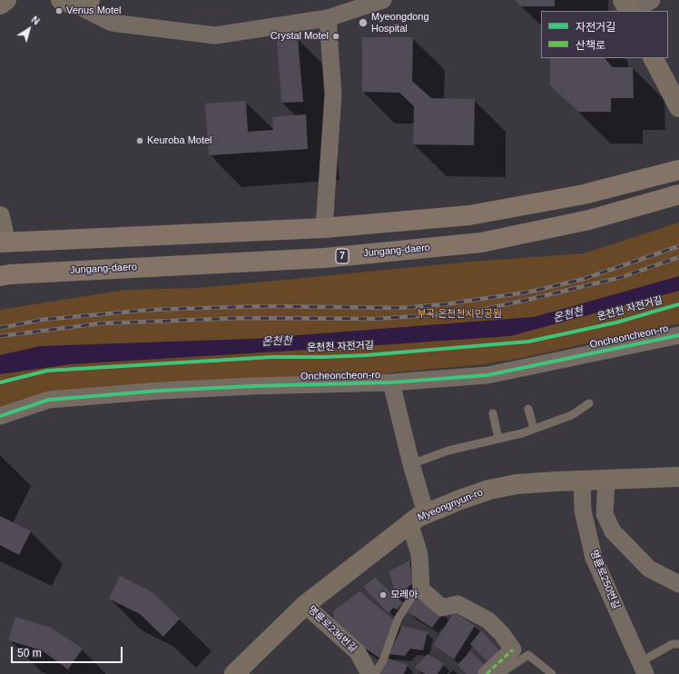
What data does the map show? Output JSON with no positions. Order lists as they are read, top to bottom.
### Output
{
  "streets": {
    "main road": ["Jungang-daero", "7", "Myeongnyun-ro"],
    "street": ["Oncheoncheon-ro", "명륜로250번길", "명륜로236번길"],
    "cycle path": ["온천천 자전거길"]
  },
  "crossings": [
    ["Myeongnyun-ro", "명륜로250번길"],
    ["Myeongnyun-ro", "명륜로236번길"]
  ],
  "water": ["온천천"],
  "parks": ["부곡 온천천시민공원"],
  "places": [
    "Venus Motel",
    "Myeongdong Hospital",
    "Crystal Motel",
    "Keuroba Motel",
    "모레아"
  ],
  "legend": ["자전거길", "산책로"],
  "scale_bar": "50 m",
  "north": "top right"
}
